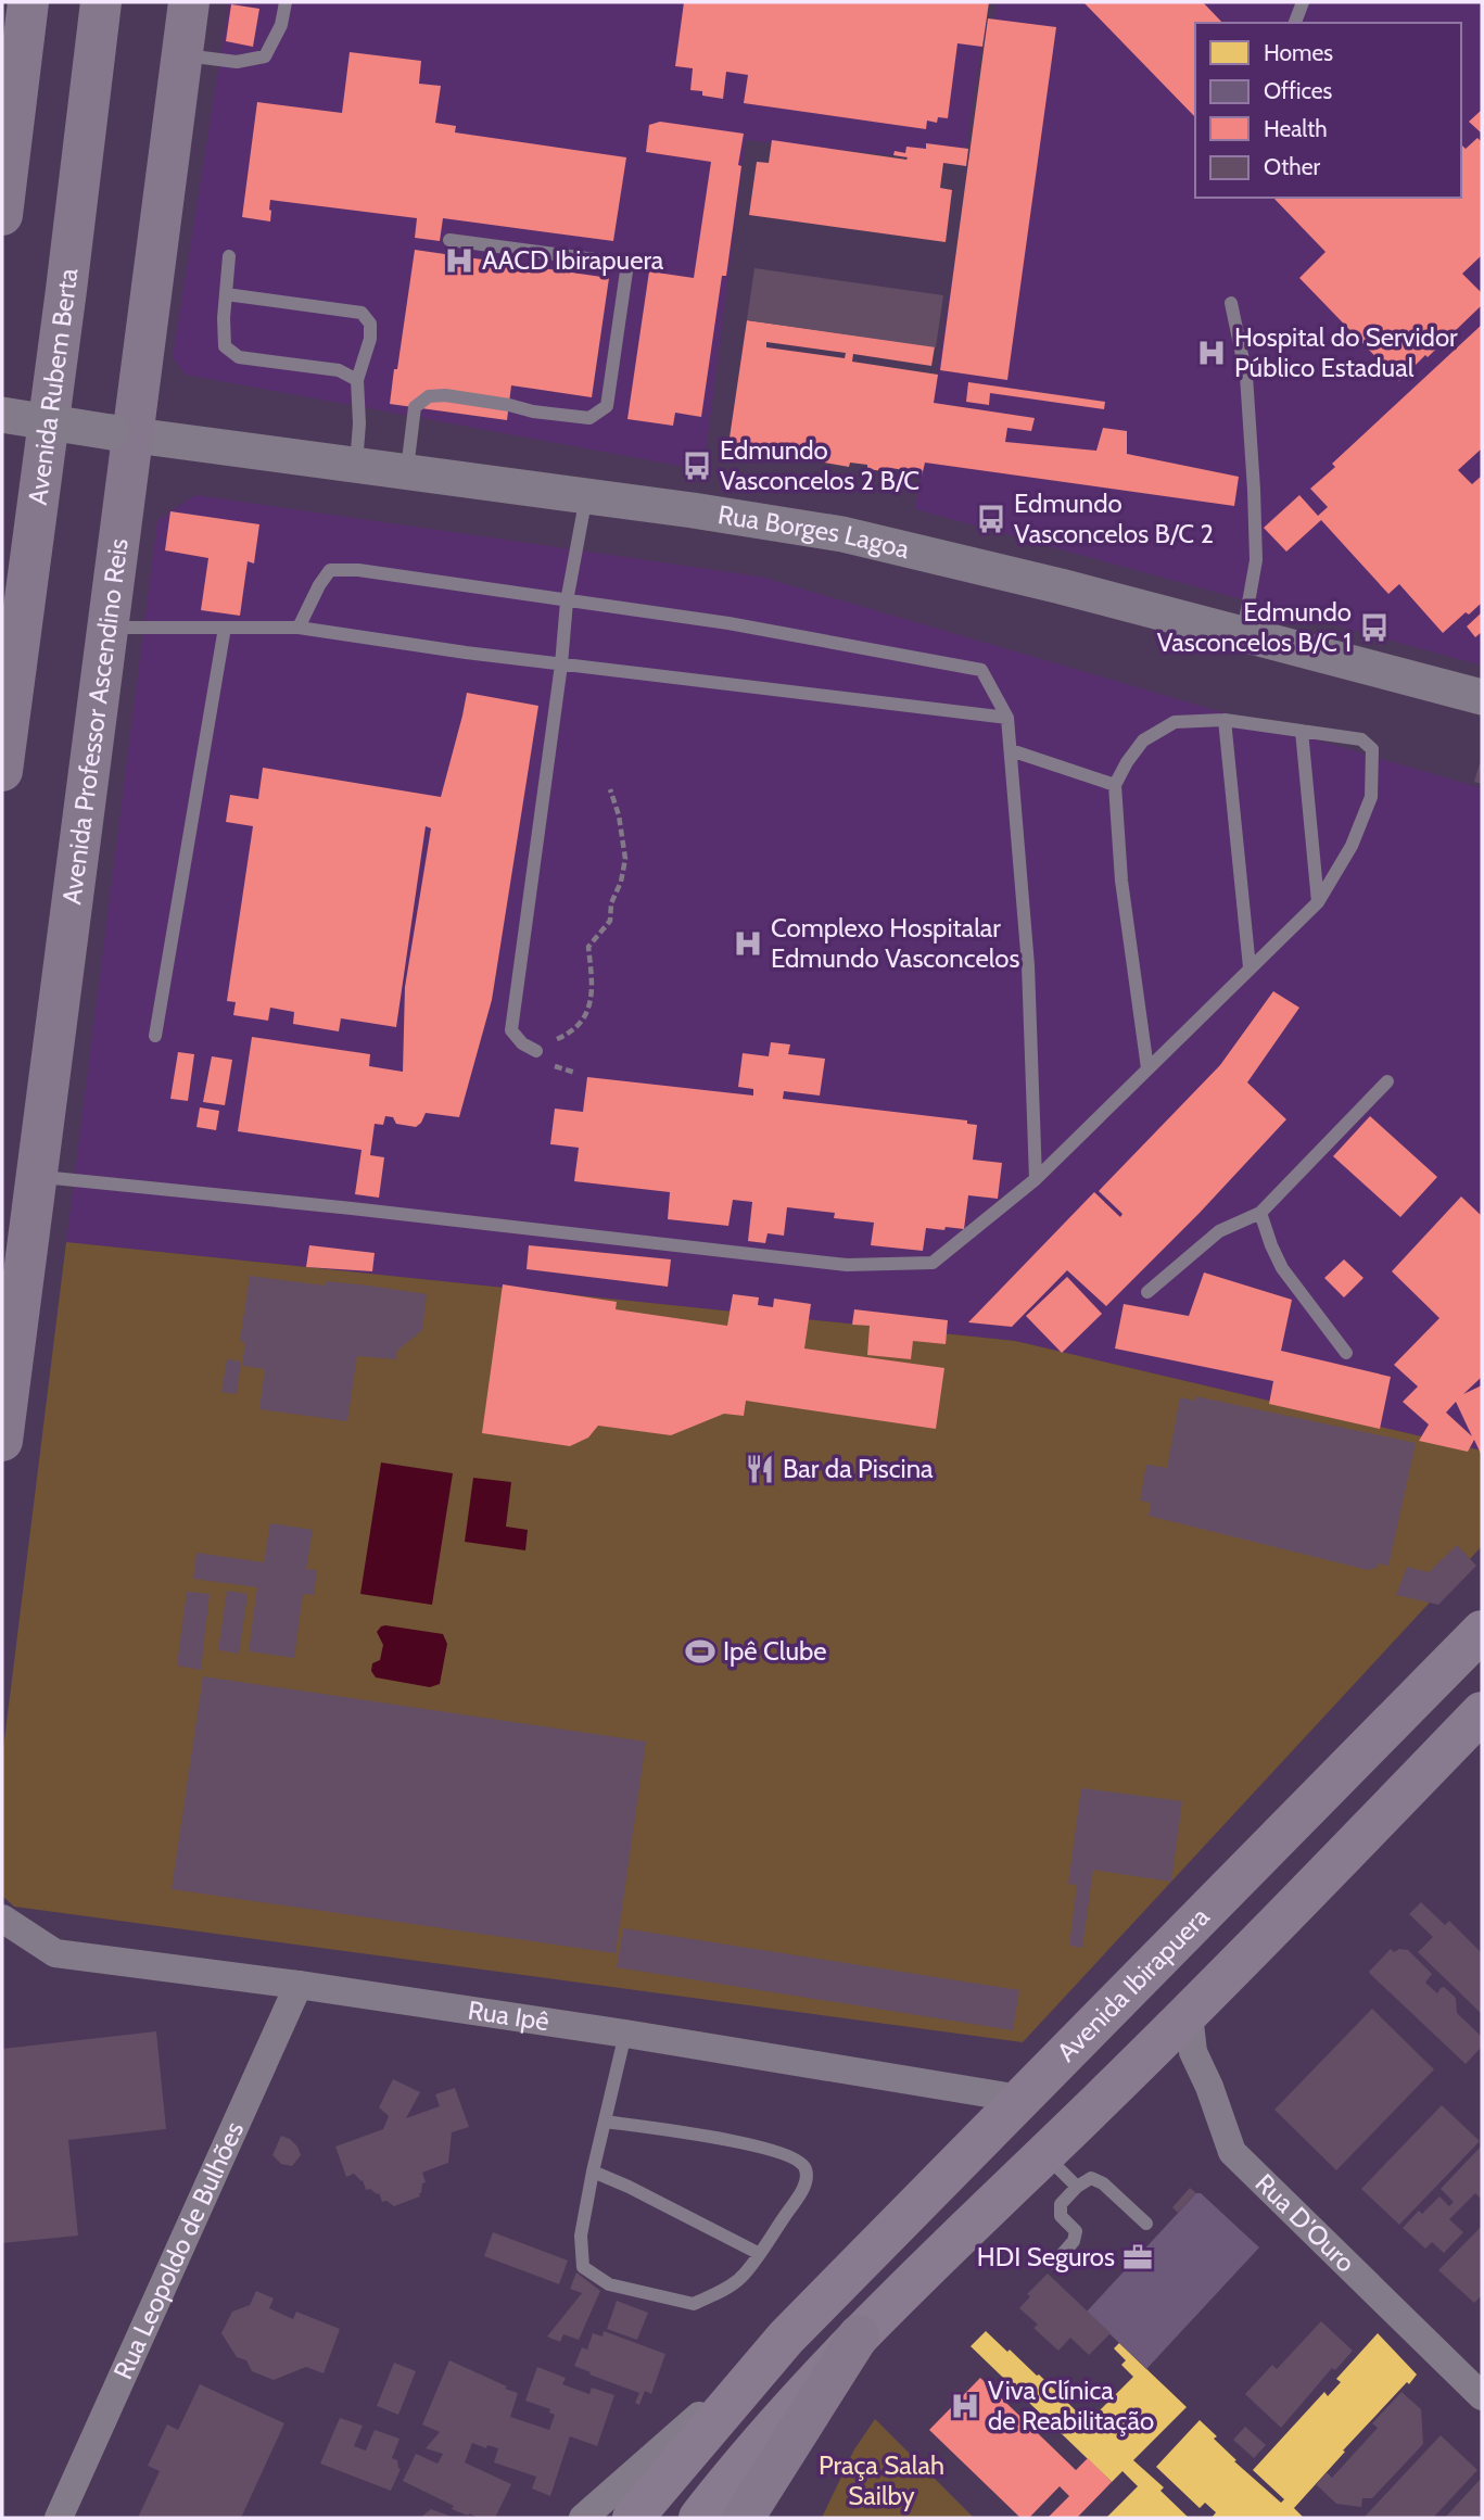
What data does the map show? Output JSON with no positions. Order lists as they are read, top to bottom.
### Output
{
  "streets": {
    "highway": ["Avenida Rubem Berta", "Avenida Professor Ascendino Reis"],
    "main road": ["Avenida Ibirapuera"],
    "street": [
      "Rua Borges Lagoa",
      "Rua Ipê",
      "Rua D'Ouro",
      "Rua Leopoldo de Bulhões"
    ]
  },
  "crossings": [
    ["Rua Borges Lagoa", "Avenida Professor Ascendino Reis"],
    ["Avenida Ibirapuera", "Rua Ipê"],
    ["Rua Ipê", "Rua Leopoldo de Bulhões"]
  ],
  "parks": ["Praça Salah Sailby"],
  "places": {
    "hospital": [
      "AACD Ibirapuera",
      "Hospital do Servidor Público Estadual",
      "Complexo Hospitalar Edmundo Vasconcelos",
      "Viva Clínica de Reabilitação"
    ],
    "bus stop": ["Edmundo Vasconcelos 2 B/C", "Edmundo Vasconcelos B/C 2", "Edmundo Vasconcelos B/C 1"],
    "restaurant": ["Bar da Piscina"],
    "sports": ["Ipê Clube"],
    "office": ["HDI Seguros"]
  },
  "legend": [
    "Homes",
    "Offices",
    "Health",
    "Other"
  ]
}
